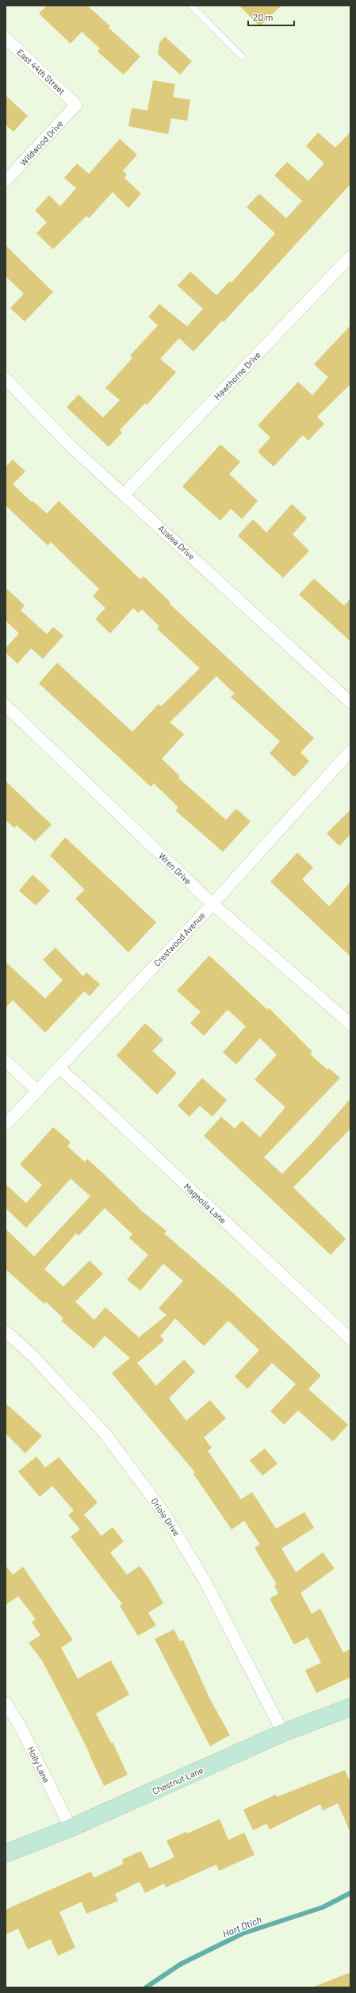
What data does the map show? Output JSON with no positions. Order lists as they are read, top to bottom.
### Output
{
  "streets": {
    "street": [
      "East 44th Street",
      "Wildwood Drive",
      "Hawthorne Drive",
      "Azalea Drive",
      "Wren Drive",
      "Crestwood Avenue",
      "Magnolia Lane",
      "Oriole Drive",
      "Holly Lane",
      "Chestnut Lane"
    ]
  },
  "crossings": [
    ["East 44th Street", "Wildwood Drive"],
    ["Hawthorne Drive", "Azalea Drive"],
    ["Wren Drive", "Crestwood Avenue"],
    ["Crestwood Avenue", "Magnolia Lane"],
    ["Oriole Drive", "Chestnut Lane"],
    ["Holly Lane", "Chestnut Lane"]
  ],
  "water": ["Hart Dtich"],
  "scale_bar": "20 m"
}
